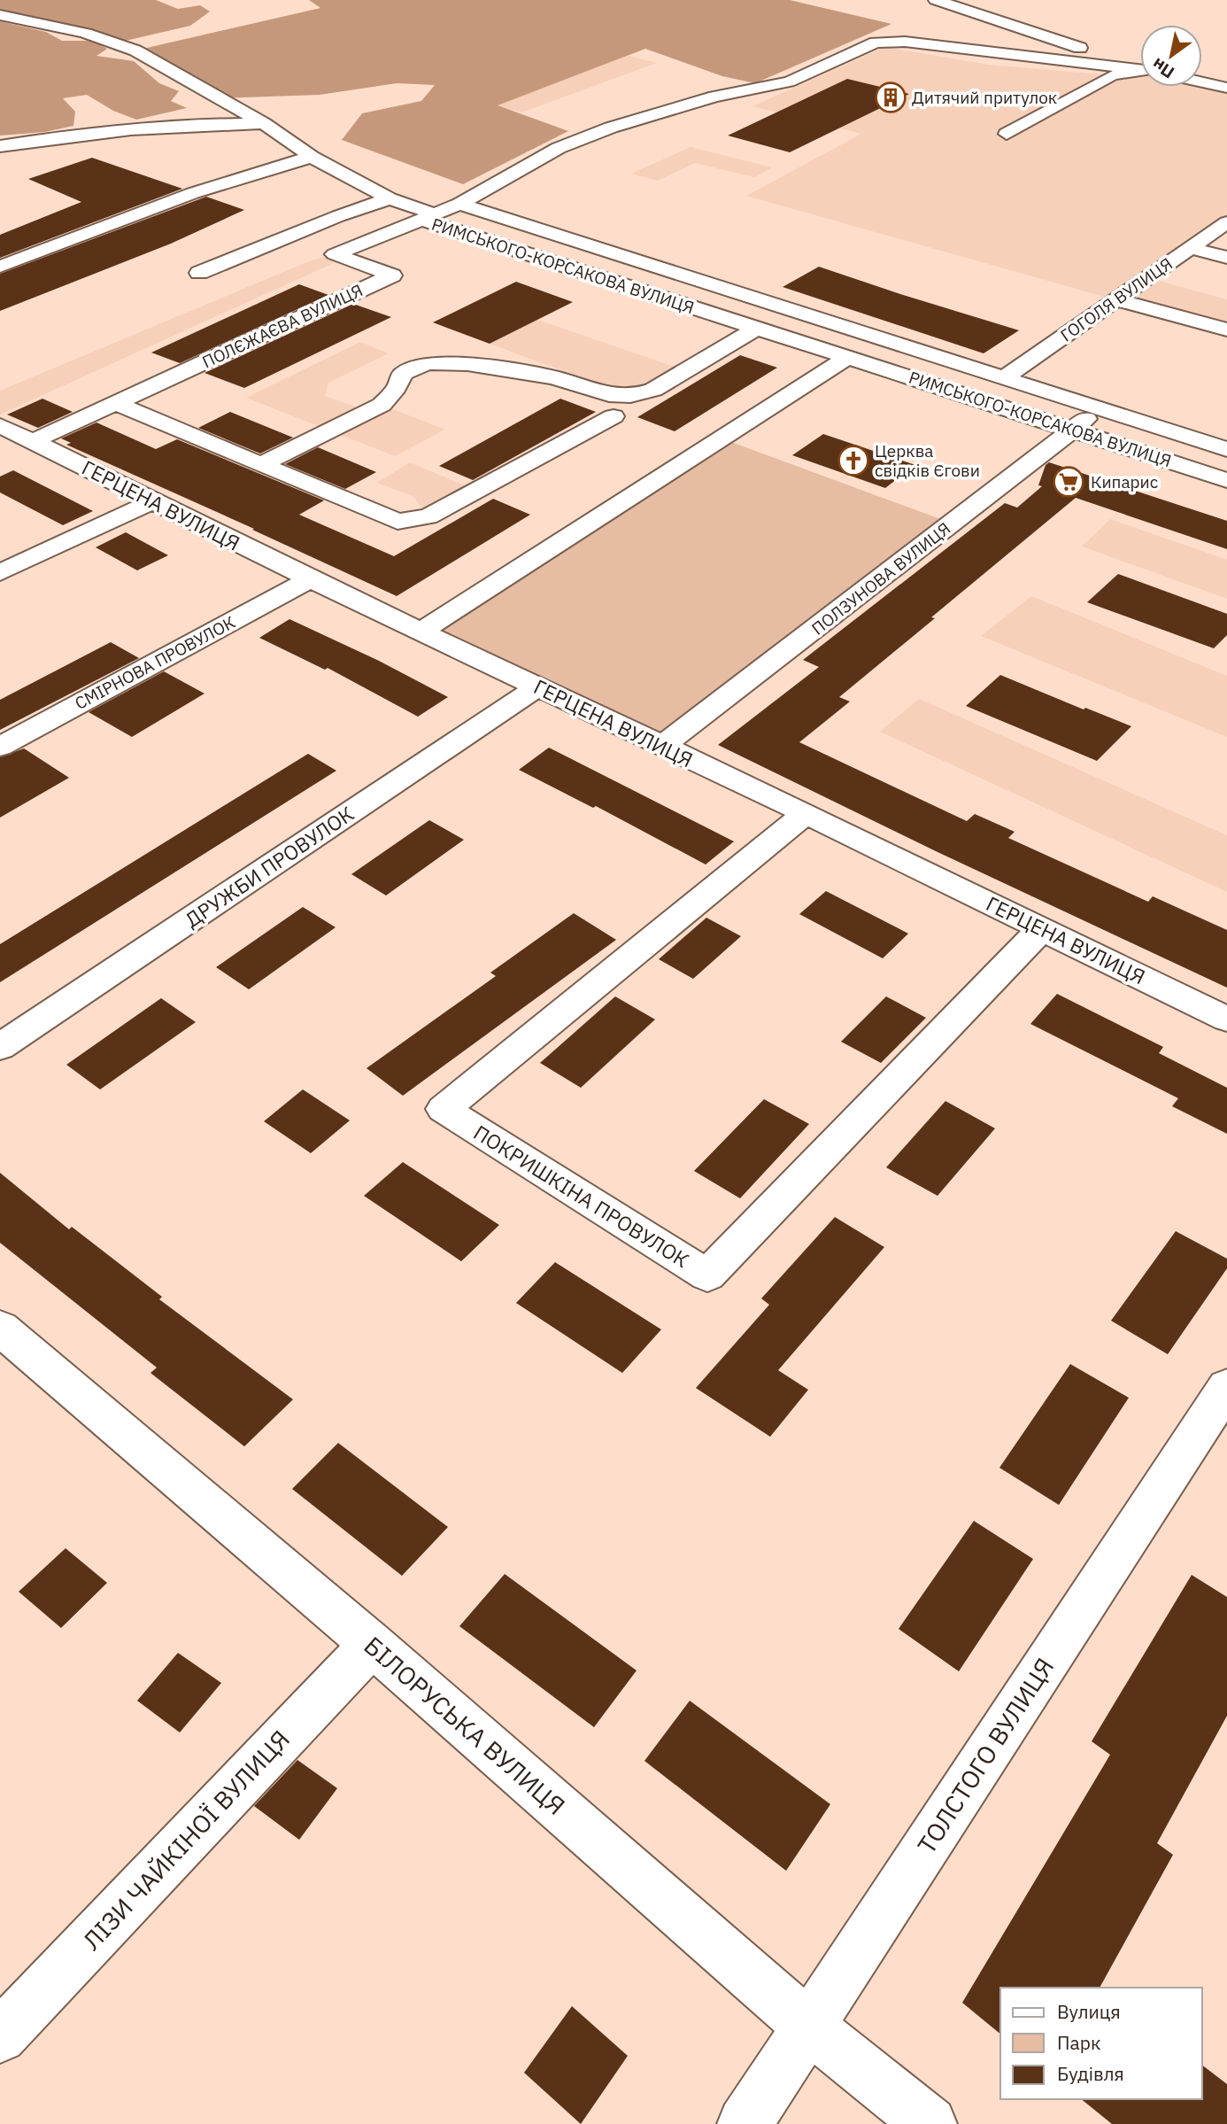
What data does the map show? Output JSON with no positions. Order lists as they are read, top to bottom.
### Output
{
  "streets": {
    "street": [
      "РИМСЬКОГО-КОРСАКОВА ВУЛИЦЯ",
      "ГОГОЛЯ ВУЛИЦЯ",
      "ПОЛЄЖАЄВА ВУЛИЦЯ",
      "ГЕРЦЕНА ВУЛИЦЯ",
      "ПОЛЗУНОВА ВУЛИЦЯ",
      "СМІРНОВА ПРОВУЛОК",
      "ДРУЖБИ ПРОВУЛОК",
      "ПОКРИШКІНА ПРОВУЛОК",
      "БІЛОРУСЬКА ВУЛИЦЯ",
      "ТОЛСТОГО ВУЛИЦЯ",
      "ЛІЗИ ЧАЙКІНОЇ ВУЛИЦЯ"
    ]
  },
  "crossings": [
    ["РИМСЬКОГО-КОРСАКОВА ВУЛИЦЯ", "ГОГОЛЯ ВУЛИЦЯ"],
    ["РИМСЬКОГО-КОРСАКОВА ВУЛИЦЯ", "ПОЛЄЖАЄВА ВУЛИЦЯ"],
    ["РИМСЬКОГО-КОРСАКОВА ВУЛИЦЯ", "ПОЛЗУНОВА ВУЛИЦЯ"],
    ["ПОЛЄЖАЄВА ВУЛИЦЯ", "ГЕРЦЕНА ВУЛИЦЯ"],
    ["ГЕРЦЕНА ВУЛИЦЯ", "ПОЛЗУНОВА ВУЛИЦЯ"],
    ["ГЕРЦЕНА ВУЛИЦЯ", "СМІРНОВА ПРОВУЛОК"],
    ["ГЕРЦЕНА ВУЛИЦЯ", "ДРУЖБИ ПРОВУЛОК"],
    ["ГЕРЦЕНА ВУЛИЦЯ", "ПОКРИШКІНА ПРОВУЛОК"],
    ["БІЛОРУСЬКА ВУЛИЦЯ", "ТОЛСТОГО ВУЛИЦЯ"],
    ["БІЛОРУСЬКА ВУЛИЦЯ", "ЛІЗИ ЧАЙКІНОЇ ВУЛИЦЯ"]
  ],
  "places": {
    "building": ["Дитячий притулок"],
    "church": ["Церква свідків Єгови"],
    "supermarket": ["Кипарис"]
  },
  "legend": ["Вулиця", "Парк", "Будівля"],
  "north": "bottom left"
}
